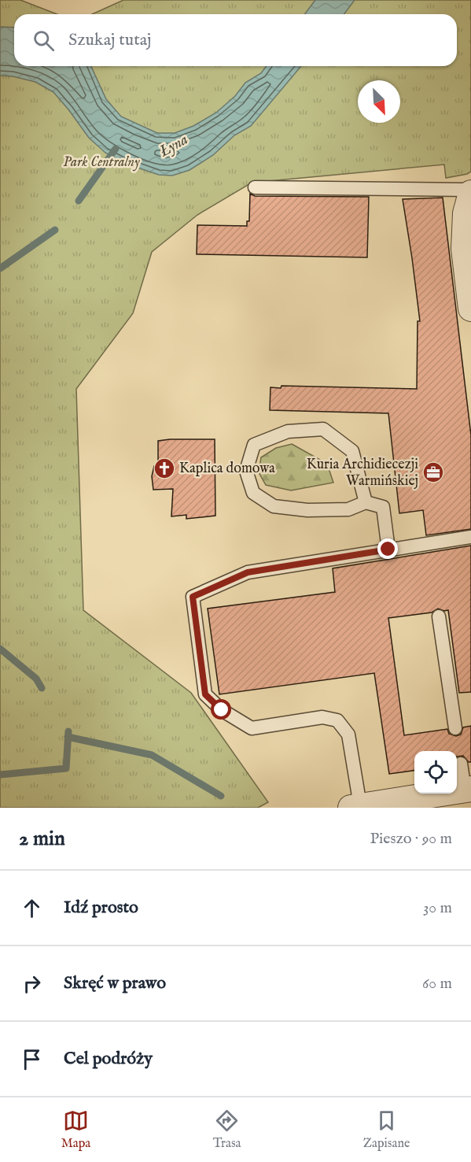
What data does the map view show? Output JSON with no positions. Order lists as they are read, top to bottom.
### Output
{
  "water": ["Łyna"],
  "parks": ["Park Centralny"],
  "places": {
    "church": ["Kaplica domowa"],
    "office": ["Kuria Archidiecezji Warmińskiej"]
  },
  "north": "bottom right",
  "page": {
    "search": "Szukaj tutaj",
    "heading": ["2 min", "Pieszo · 90 m"],
    "list": [
      ["Idź prosto", "30 m"],
      ["Skręć w prawo", "60 m"],
      "Cel podróży"
    ],
    "nav": ["Mapa", "Trasa", "Zapisane"]
  }
}
